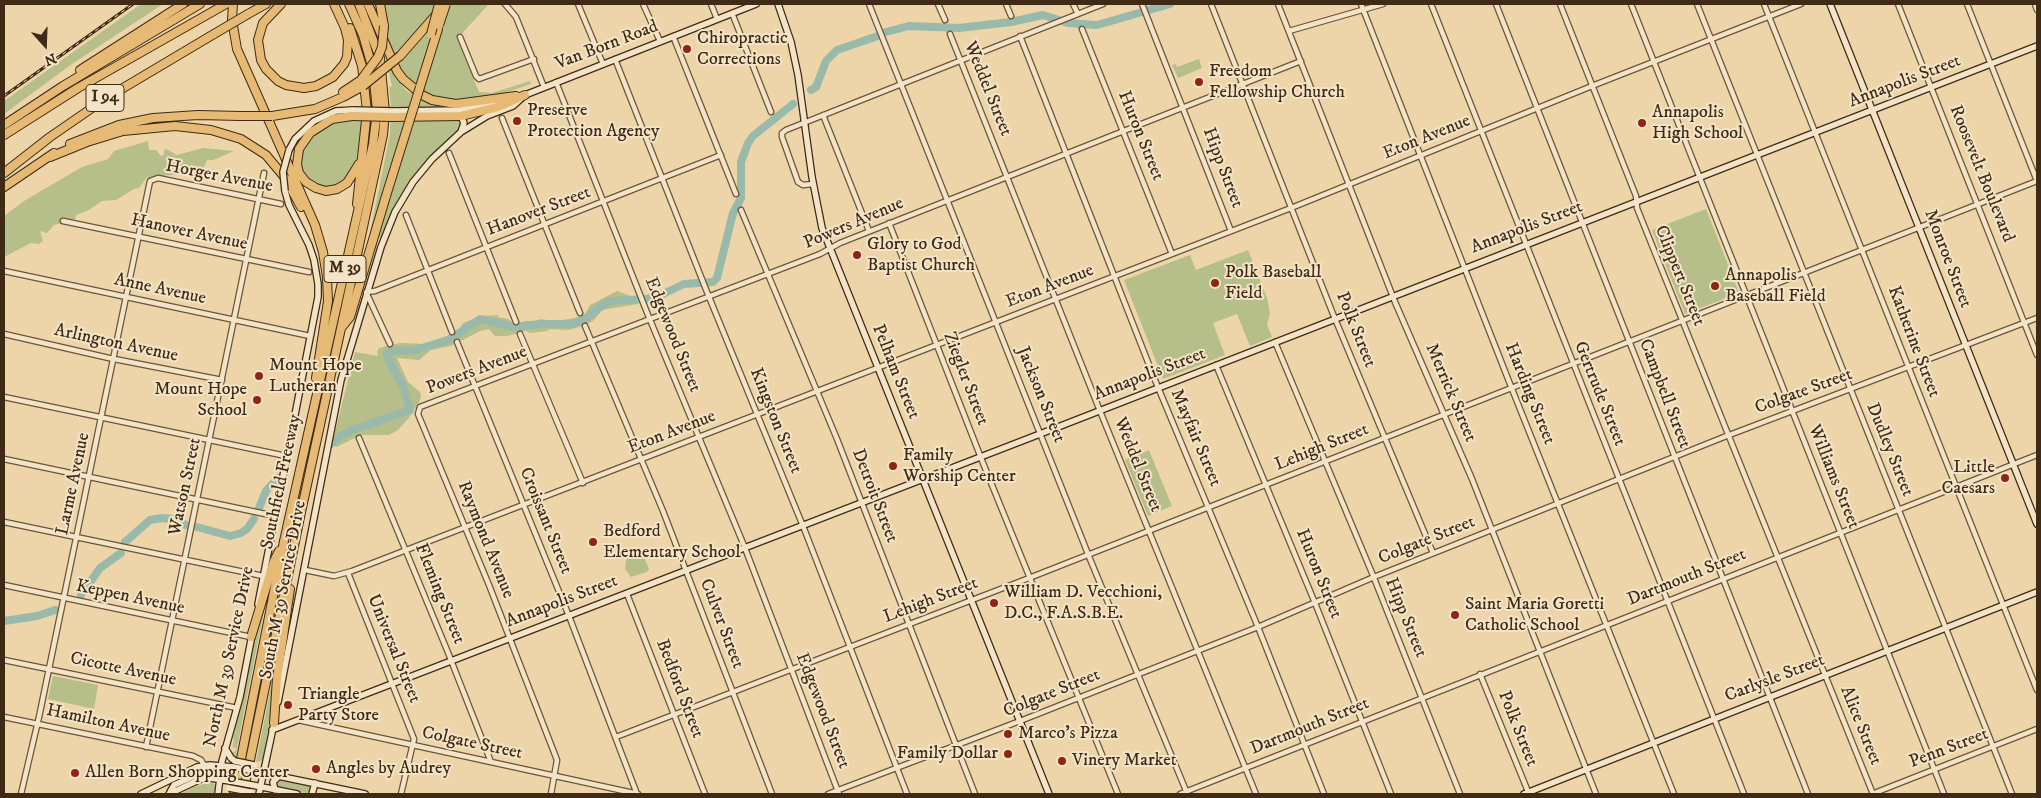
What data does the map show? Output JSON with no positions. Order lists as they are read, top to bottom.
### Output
{
  "streets": {
    "highway": ["I 94", "M 39", "Southfield Freeway"],
    "street": [
      "Van Born Road",
      "Annapolis Street",
      "Weddel Street",
      "Huron Street",
      "Eton Avenue",
      "Hipp Street",
      "Roosevelt Boulevard",
      "Horger Avenue",
      "Hanover Street",
      "Powers Avenue",
      "Hanover Avenue",
      "Monroe Street",
      "Clippert Street",
      "Anne Avenue",
      "Polk Street",
      "Edgewood Street",
      "Katherine Street",
      "Arlington Avenue",
      "Pelham Street",
      "Ziegler Street",
      "Colgate Street",
      "Merrick Street",
      "Harding Street",
      "Gertrude Street",
      "Campbell Street",
      "Jackson Street",
      "Kingston Street",
      "Mayfair Street",
      "Lehigh Street",
      "Dudley Street",
      "Williams Street",
      "Larme Avenue",
      "Watson Street",
      "Detroit Street",
      "Croissant Street",
      "Raymond Avenue",
      "Dartmouth Street",
      "South M 39 Service Drive",
      "Fleming Street",
      "Keppen Avenue",
      "Culver Street",
      "Universal Street",
      "North M 39 Service Drive",
      "Cicotte Avenue",
      "Carlysle Street",
      "Bedford Street",
      "Hamilton Avenue",
      "Alice Street",
      "Penn Street"
    ]
  },
  "crossings": [
    ["Van Born Road", "Edgewood Street"],
    ["Van Born Road", "Kingston Street"],
    ["Van Born Road", "South M 39 Service Drive"],
    ["Annapolis Street", "Weddel Street"],
    ["Annapolis Street", "Huron Street"],
    ["Annapolis Street", "Hipp Street"],
    ["Annapolis Street", "Roosevelt Boulevard"],
    ["Annapolis Street", "Monroe Street"],
    ["Annapolis Street", "Clippert Street"],
    ["Annapolis Street", "Polk Street"],
    ["Annapolis Street", "Edgewood Street"],
    ["Annapolis Street", "Katherine Street"],
    ["Annapolis Street", "Pelham Street"],
    ["Annapolis Street", "Ziegler Street"],
    ["Annapolis Street", "Colgate Street"],
    ["Annapolis Street", "Merrick Street"],
    ["Annapolis Street", "Harding Street"],
    ["Annapolis Street", "Gertrude Street"],
    ["Annapolis Street", "Campbell Street"],
    ["Annapolis Street", "Jackson Street"],
    ["Annapolis Street", "Kingston Street"],
    ["Annapolis Street", "Mayfair Street"],
    ["Annapolis Street", "Dudley Street"],
    ["Annapolis Street", "Williams Street"],
    ["Annapolis Street", "Detroit Street"],
    ["Annapolis Street", "Croissant Street"],
    ["Annapolis Street", "Raymond Avenue"],
    ["Annapolis Street", "South M 39 Service Drive"],
    ["Annapolis Street", "Fleming Street"],
    ["Annapolis Street", "Culver Street"],
    ["Annapolis Street", "Universal Street"],
    ["Annapolis Street", "Bedford Street"],
    ["Weddel Street", "Eton Avenue"],
    ["Weddel Street", "Powers Avenue"],
    ["Weddel Street", "Colgate Street"],
    ["Weddel Street", "Lehigh Street"],
    ["Weddel Street", "Dartmouth Street"],
    ["Huron Street", "Eton Avenue"],
    ["Huron Street", "Powers Avenue"],
    ["Huron Street", "Colgate Street"],
    ["Huron Street", "Lehigh Street"],
    ["Huron Street", "Dartmouth Street"],
    ["Eton Avenue", "Hipp Street"],
    ["Eton Avenue", "Clippert Street"],
    ["Eton Avenue", "Polk Street"],
    ["Eton Avenue", "Edgewood Street"],
    ["Eton Avenue", "Katherine Street"],
    ["Eton Avenue", "Pelham Street"],
    ["Eton Avenue", "Ziegler Street"],
    ["Eton Avenue", "Merrick Street"],
    ["Eton Avenue", "Harding Street"],
    ["Eton Avenue", "Gertrude Street"],
    ["Eton Avenue", "Campbell Street"],
    ["Eton Avenue", "Jackson Street"],
    ["Eton Avenue", "Kingston Street"],
    ["Eton Avenue", "Mayfair Street"],
    ["Eton Avenue", "Dudley Street"],
    ["Eton Avenue", "Williams Street"],
    ["Eton Avenue", "Detroit Street"],
    ["Eton Avenue", "Croissant Street"],
    ["Eton Avenue", "Raymond Avenue"],
    ["Eton Avenue", "South M 39 Service Drive"],
    ["Eton Avenue", "Fleming Street"],
    ["Eton Avenue", "Culver Street"],
    ["Eton Avenue", "Universal Street"],
    ["Hipp Street", "Powers Avenue"],
    ["Hipp Street", "Colgate Street"],
    ["Hipp Street", "Lehigh Street"],
    ["Hipp Street", "Dartmouth Street"],
    ["Roosevelt Boulevard", "Colgate Street"],
    ["Roosevelt Boulevard", "Lehigh Street"],
    ["Horger Avenue", "Larme Avenue"],
    ["Horger Avenue", "Watson Street"],
    ["Hanover Street", "Edgewood Street"],
    ["Hanover Street", "Kingston Street"],
    ["Hanover Street", "South M 39 Service Drive"],
    ["Powers Avenue", "Polk Street"],
    ["Powers Avenue", "Edgewood Street"],
    ["Powers Avenue", "Pelham Street"],
    ["Powers Avenue", "Ziegler Street"],
    ["Powers Avenue", "Merrick Street"],
    ["Powers Avenue", "Jackson Street"],
    ["Powers Avenue", "Kingston Street"],
    ["Powers Avenue", "Mayfair Street"],
    ["Powers Avenue", "Detroit Street"],
    ["Powers Avenue", "Croissant Street"],
    ["Powers Avenue", "Raymond Avenue"],
    ["Powers Avenue", "Culver Street"],
    ["Hanover Avenue", "Larme Avenue"],
    ["Hanover Avenue", "Watson Street"],
    ["Monroe Street", "Colgate Street"],
    ["Monroe Street", "Lehigh Street"],
    ["Monroe Street", "Dartmouth Street"],
    ["Clippert Street", "Colgate Street"],
    ["Clippert Street", "Lehigh Street"],
    ["Clippert Street", "Dartmouth Street"],
    ["Clippert Street", "Alice Street"],
    ["Anne Avenue", "Larme Avenue"],
    ["Anne Avenue", "Watson Street"],
    ["Anne Avenue", "North M 39 Service Drive"],
    ["Polk Street", "Colgate Street"],
    ["Polk Street", "Lehigh Street"],
    ["Polk Street", "Dartmouth Street"],
    ["Polk Street", "Carlysle Street"],
    ["Edgewood Street", "Colgate Street"],
    ["Edgewood Street", "Lehigh Street"],
    ["Katherine Street", "Colgate Street"],
    ["Katherine Street", "Lehigh Street"],
    ["Katherine Street", "Dartmouth Street"],
    ["Katherine Street", "Carlysle Street"],
    ["Arlington Avenue", "Larme Avenue"],
    ["Arlington Avenue", "Watson Street"],
    ["Pelham Street", "Colgate Street"],
    ["Pelham Street", "Lehigh Street"],
    ["Ziegler Street", "Colgate Street"],
    ["Ziegler Street", "Lehigh Street"],
    ["Colgate Street", "Merrick Street"],
    ["Colgate Street", "Harding Street"],
    ["Colgate Street", "Gertrude Street"],
    ["Colgate Street", "Campbell Street"],
    ["Colgate Street", "Jackson Street"],
    ["Colgate Street", "Kingston Street"],
    ["Colgate Street", "Mayfair Street"],
    ["Colgate Street", "Dudley Street"],
    ["Colgate Street", "Williams Street"],
    ["Colgate Street", "Detroit Street"],
    ["Colgate Street", "Croissant Street"],
    ["Colgate Street", "Raymond Avenue"],
    ["Colgate Street", "Fleming Street"],
    ["Colgate Street", "Universal Street"],
    ["Merrick Street", "Lehigh Street"],
    ["Merrick Street", "Dartmouth Street"],
    ["Merrick Street", "Carlysle Street"],
    ["Harding Street", "Lehigh Street"],
    ["Harding Street", "Dartmouth Street"],
    ["Harding Street", "Carlysle Street"],
    ["Gertrude Street", "Lehigh Street"],
    ["Gertrude Street", "Dartmouth Street"],
    ["Gertrude Street", "Carlysle Street"],
    ["Campbell Street", "Lehigh Street"],
    ["Campbell Street", "Dartmouth Street"],
    ["Campbell Street", "Carlysle Street"],
    ["Jackson Street", "Lehigh Street"],
    ["Jackson Street", "Dartmouth Street"],
    ["Kingston Street", "Lehigh Street"],
    ["Mayfair Street", "Lehigh Street"],
    ["Mayfair Street", "Dartmouth Street"],
    ["Lehigh Street", "Dudley Street"],
    ["Lehigh Street", "Williams Street"],
    ["Lehigh Street", "Detroit Street"],
    ["Lehigh Street", "Croissant Street"],
    ["Lehigh Street", "Culver Street"],
    ["Lehigh Street", "Bedford Street"],
    ["Dudley Street", "Dartmouth Street"],
    ["Dudley Street", "Carlysle Street"],
    ["Dudley Street", "Penn Street"],
    ["Williams Street", "Dartmouth Street"],
    ["Williams Street", "Carlysle Street"],
    ["Williams Street", "Penn Street"],
    ["Larme Avenue", "Keppen Avenue"],
    ["Larme Avenue", "Cicotte Avenue"],
    ["Larme Avenue", "Hamilton Avenue"],
    ["Watson Street", "Keppen Avenue"],
    ["Watson Street", "Cicotte Avenue"],
    ["Watson Street", "Hamilton Avenue"],
    ["Dartmouth Street", "Alice Street"],
    ["Keppen Avenue", "North M 39 Service Drive"],
    ["North M 39 Service Drive", "Cicotte Avenue"],
    ["Carlysle Street", "Alice Street"],
    ["Alice Street", "Penn Street"]
  ],
  "places": [
    "Chiropractic Corrections",
    "Freedom Fellowship Church",
    "Preserve Protection Agency",
    "Annapolis High School",
    "Glory to God Baptist Church",
    "Polk Baseball Field",
    "Annapolis Baseball Field",
    "Mount Hope Lutheran",
    "Mount Hope School",
    "Family Worship Center",
    "Little Caesars",
    "Bedford Elementary School",
    "William D. Vecchioni, D.C., F.A.S.B.E.",
    "Saint Maria Goretti Catholic School",
    "Triangle Party Store",
    "Marco's Pizza",
    "Family Dollar",
    "Vinery Market",
    "Angles by Audrey",
    "Allen Born Shopping Center"
  ],
  "north": "bottom"
}
